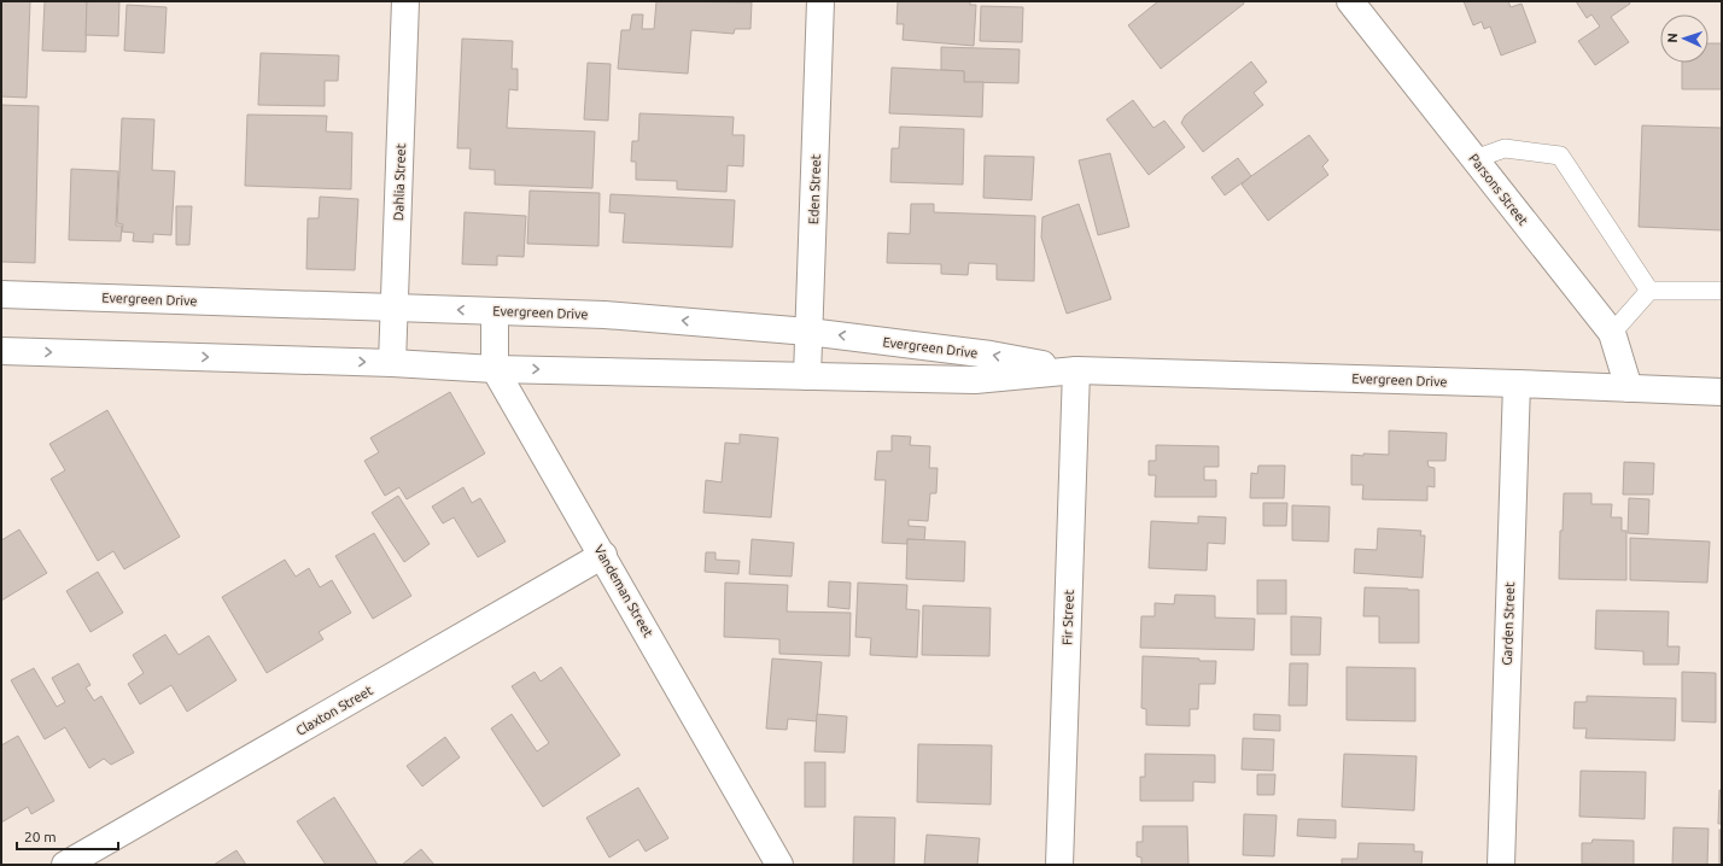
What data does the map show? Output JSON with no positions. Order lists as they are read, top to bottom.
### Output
{
  "streets": {
    "street": [
      "Dahlia Street",
      "Eden Street",
      "Parsons Street",
      "Evergreen Drive",
      "Vandeman Street",
      "Fir Street",
      "Garden Street",
      "Claxton Street"
    ]
  },
  "crossings": [
    ["Dahlia Street", "Evergreen Drive"],
    ["Eden Street", "Evergreen Drive"],
    ["Parsons Street", "Evergreen Drive"],
    ["Evergreen Drive", "Vandeman Street"],
    ["Evergreen Drive", "Fir Street"],
    ["Evergreen Drive", "Garden Street"],
    ["Vandeman Street", "Claxton Street"]
  ],
  "scale_bar": "20 m",
  "north": "left"
}
